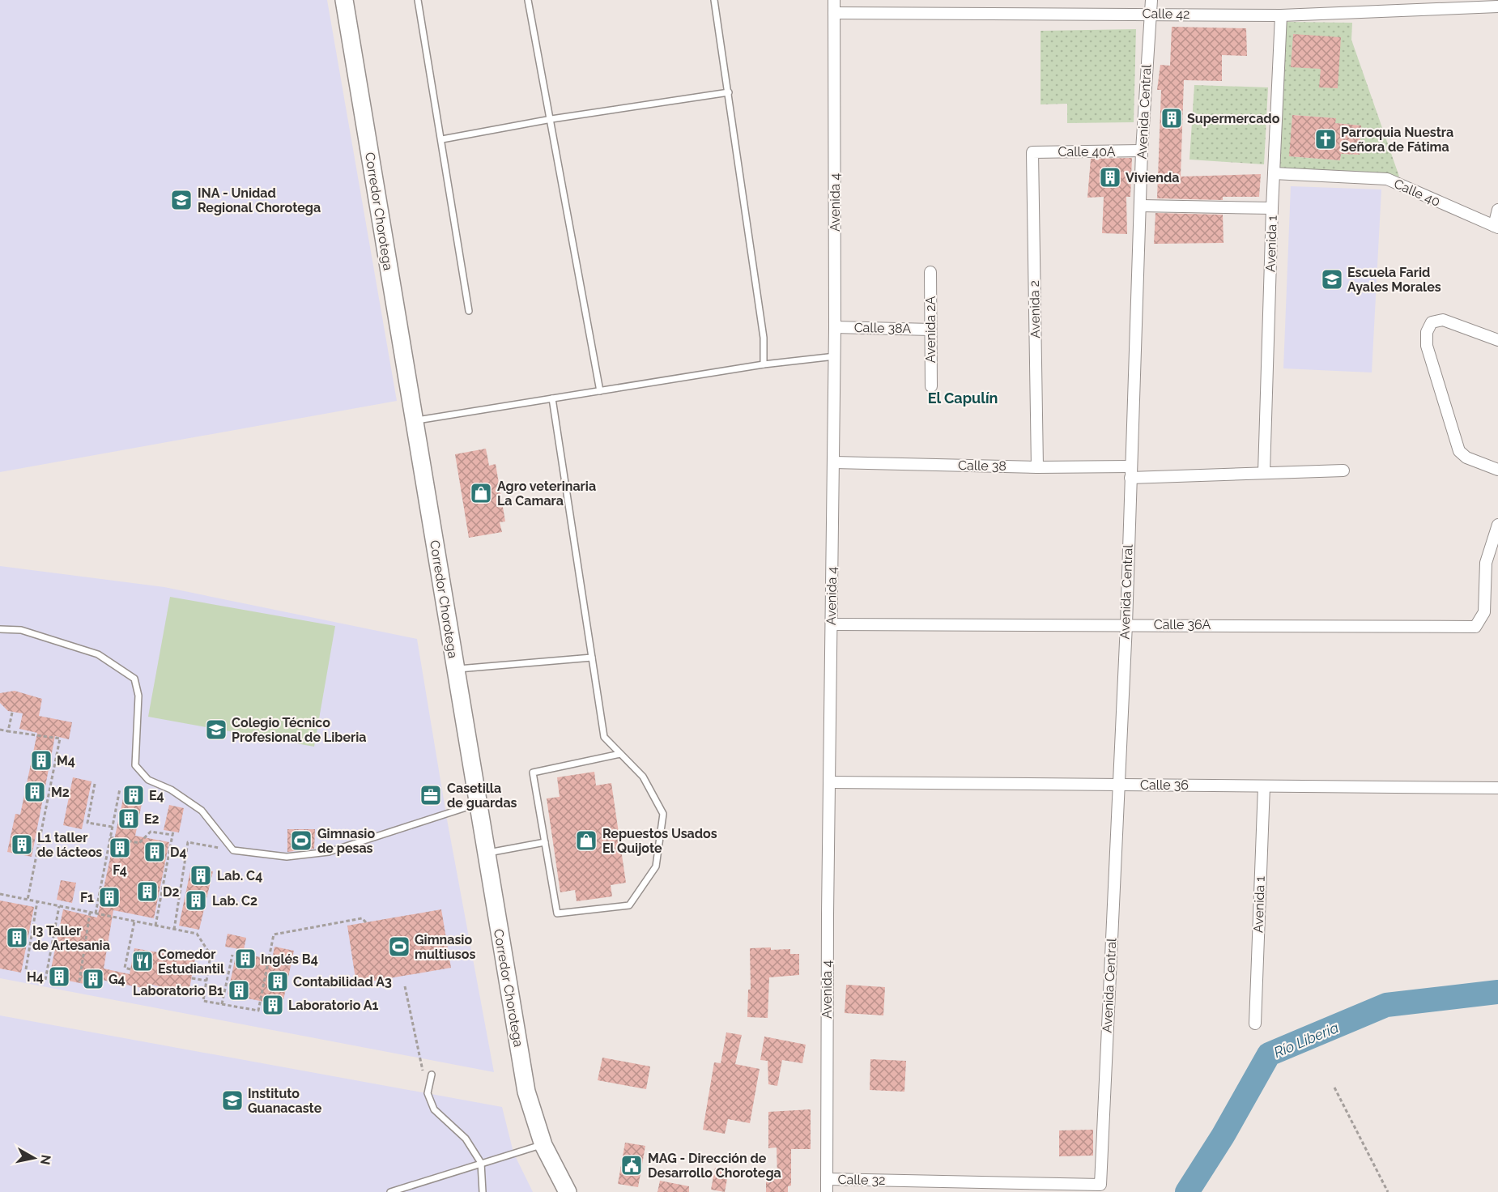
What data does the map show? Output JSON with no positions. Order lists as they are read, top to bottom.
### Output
{
  "streets": {
    "main road": ["Corredor Chorotega"],
    "street": [
      "Calle 42",
      "Avenida Central",
      "Calle 40A",
      "Calle 40",
      "Avenida 4",
      "Avenida 1",
      "Avenida 2",
      "Calle 38A",
      "Avenida 2A",
      "Calle 38",
      "Calle 36A",
      "Calle 36",
      "Calle 32"
    ]
  },
  "crossings": [
    ["Calle 42", "Avenida Central"],
    ["Calle 42", "Avenida 4"],
    ["Calle 42", "Avenida 1"],
    ["Avenida Central", "Calle 40A"],
    ["Avenida Central", "Calle 38"],
    ["Avenida Central", "Calle 36A"],
    ["Avenida Central", "Calle 36"],
    ["Avenida Central", "Calle 32"],
    ["Calle 40A", "Avenida 2"],
    ["Calle 40", "Avenida 1"],
    ["Avenida 4", "Calle 38A"],
    ["Avenida 4", "Calle 38"],
    ["Avenida 4", "Calle 36A"],
    ["Avenida 4", "Calle 36"],
    ["Avenida 4", "Calle 32"],
    ["Avenida 1", "Calle 38"],
    ["Avenida 1", "Calle 36"],
    ["Avenida 2", "Calle 38"],
    ["Calle 38A", "Avenida 2A"]
  ],
  "districts": ["El Capulín"],
  "water": ["Río Liberia"],
  "places": {
    "building": [
      "Supermercado",
      "Vivienda",
      "M4",
      "M2",
      "E4",
      "E2",
      "L1 taller de lácteos",
      "F4",
      "D4",
      "Lab. C4",
      "D2",
      "F1",
      "Lab. C2",
      "I3 Taller de Artesania",
      "Inglés B4",
      "H4",
      "G4",
      "Contabilidad A3",
      "Laboratorio B1",
      "Laboratorio A1"
    ],
    "church": ["Parroquia Nuestra Señora de Fátima"],
    "school or university": [
      "INA - Unidad Regional Chorotega",
      "Escuela Farid Ayales Morales",
      "Colegio Técnico Profesional de Liberia",
      "Instituto Guanacaste"
    ],
    "shop": ["Agro veterinaria La Camara", "Repuestos Usados El Quijote"],
    "office": ["Casetilla de guardas"],
    "sports": ["Gimnasio de pesas", "Gimnasio multiusos"],
    "restaurant": ["Comedor Estudiantil"],
    "public building": ["MAG - Dirección de Desarrollo Chorotega"]
  },
  "north": "right"
}
